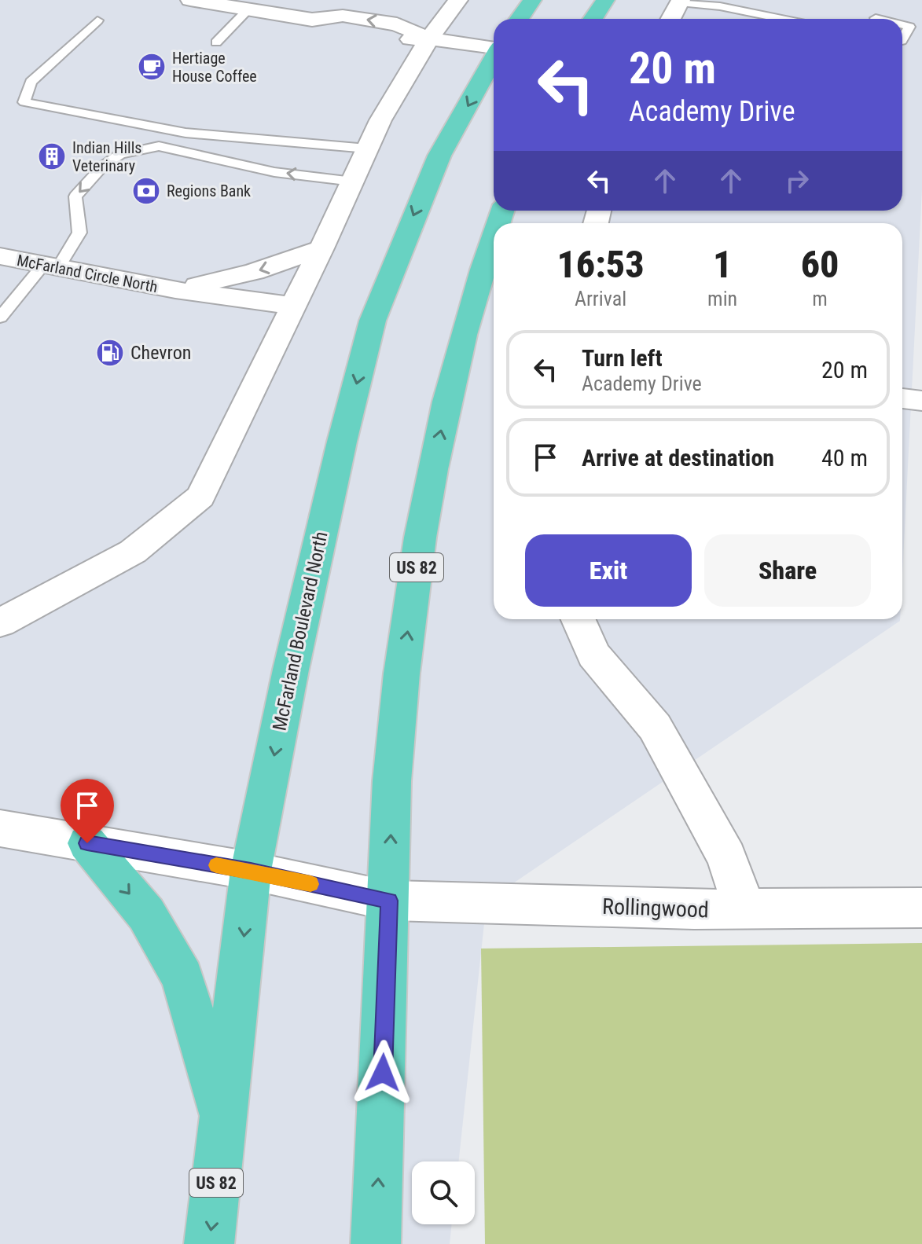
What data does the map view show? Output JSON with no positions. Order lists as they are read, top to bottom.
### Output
{
  "streets": {
    "highway": ["US 82", "McFarland Boulevard North"],
    "street": ["McFarland Circle North", "Rollingwood"]
  },
  "crossings": [
    ["US 82", "Rollingwood"],
    ["McFarland Boulevard North", "Rollingwood"]
  ],
  "places": {
    "cafe": ["Hertiage House Coffee"],
    "building": ["Indian Hills Veterinary"],
    "bank": ["Regions Bank"],
    "fuel station": ["Chevron"]
  },
  "page": {
    "turn": ["20 m", "Academy Drive"],
    "eta": [
      "16:53",
      "Arrival",
      "1",
      "min",
      "60",
      "m"
    ],
    "list": [
      {
        "name": "Turn left",
        "note": "Academy Drive",
        "value": "20 m"
      },
      {
        "name": "Arrive at destination",
        "value": "40 m"
      }
    ],
    "buttons": ["Exit", "Share"]
  }
}
